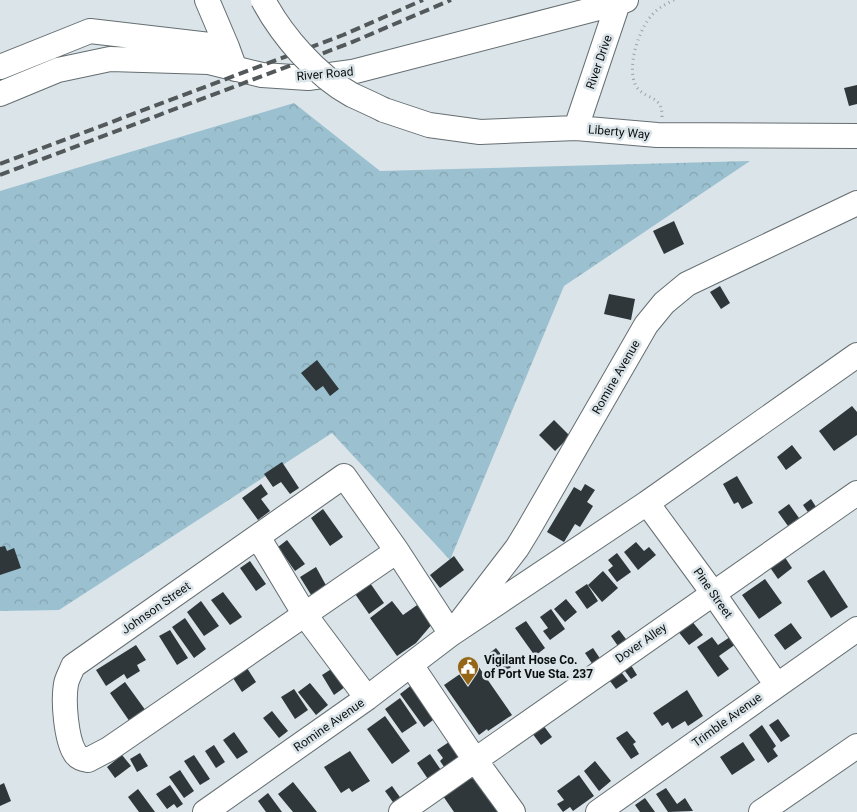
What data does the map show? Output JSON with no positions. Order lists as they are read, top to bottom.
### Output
{
  "streets": {
    "street": [
      "River Drive",
      "River Road",
      "Liberty Way",
      "Romine Avenue",
      "Pine Street",
      "Johnson Street",
      "Dover Alley",
      "Trimble Avenue"
    ]
  },
  "crossings": [
    ["River Drive", "River Road"],
    ["River Drive", "Liberty Way"],
    ["Romine Avenue", "Pine Street"],
    ["Pine Street", "Dover Alley"],
    ["Pine Street", "Trimble Avenue"]
  ],
  "places": {
    "public building": ["Vigilant Hose Co. of Port Vue Sta. 237"]
  }
}
